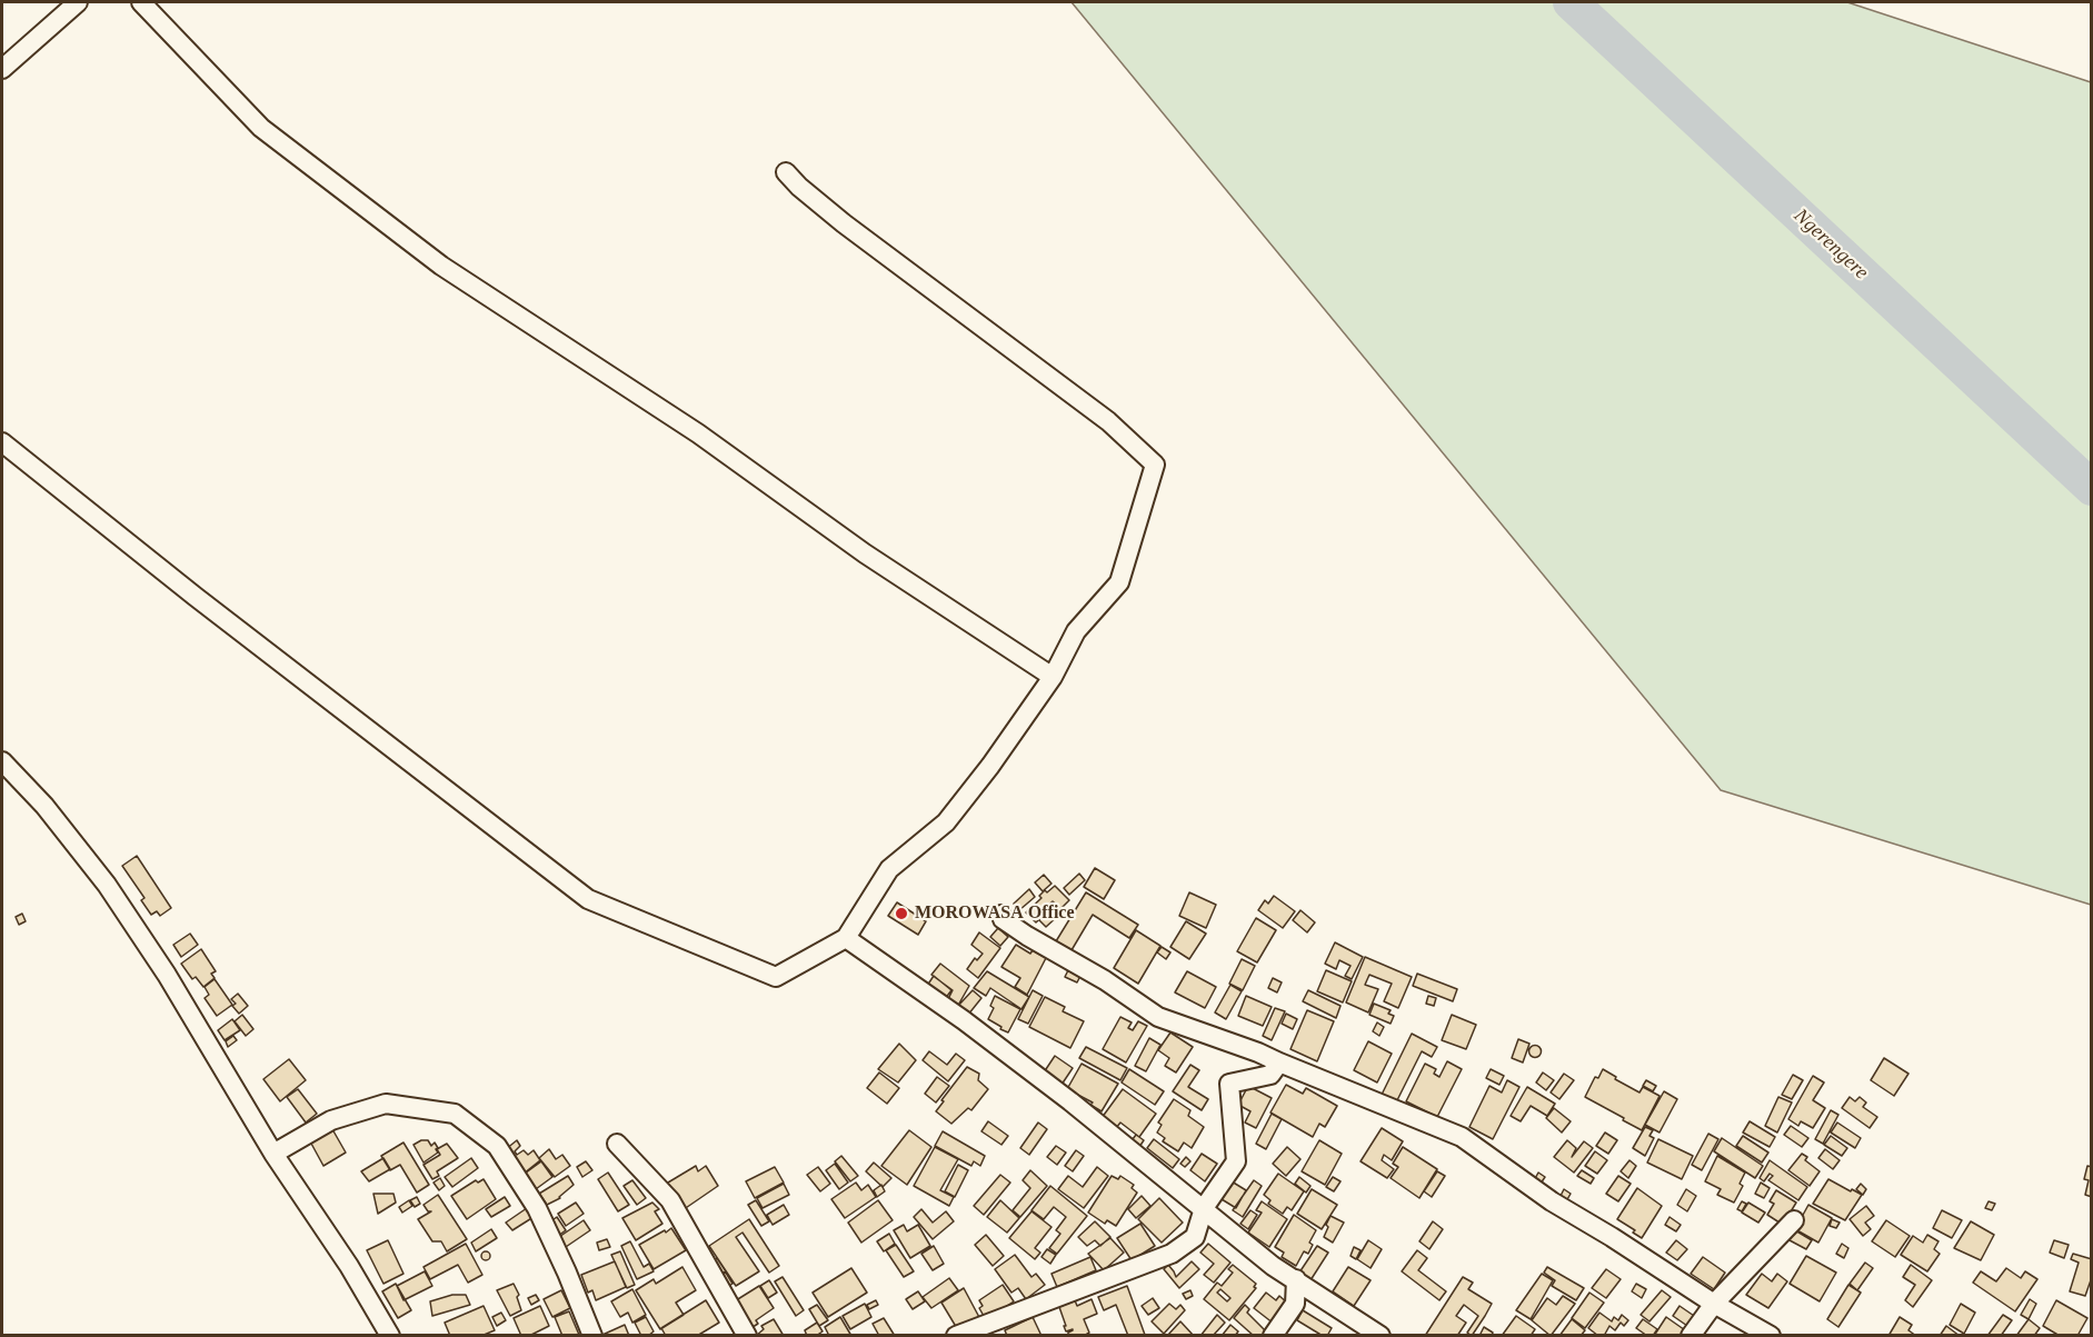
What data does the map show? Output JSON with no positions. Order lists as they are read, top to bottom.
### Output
{
  "water": ["Ngerengere"],
  "places": ["MOROWASA Office"]
}
